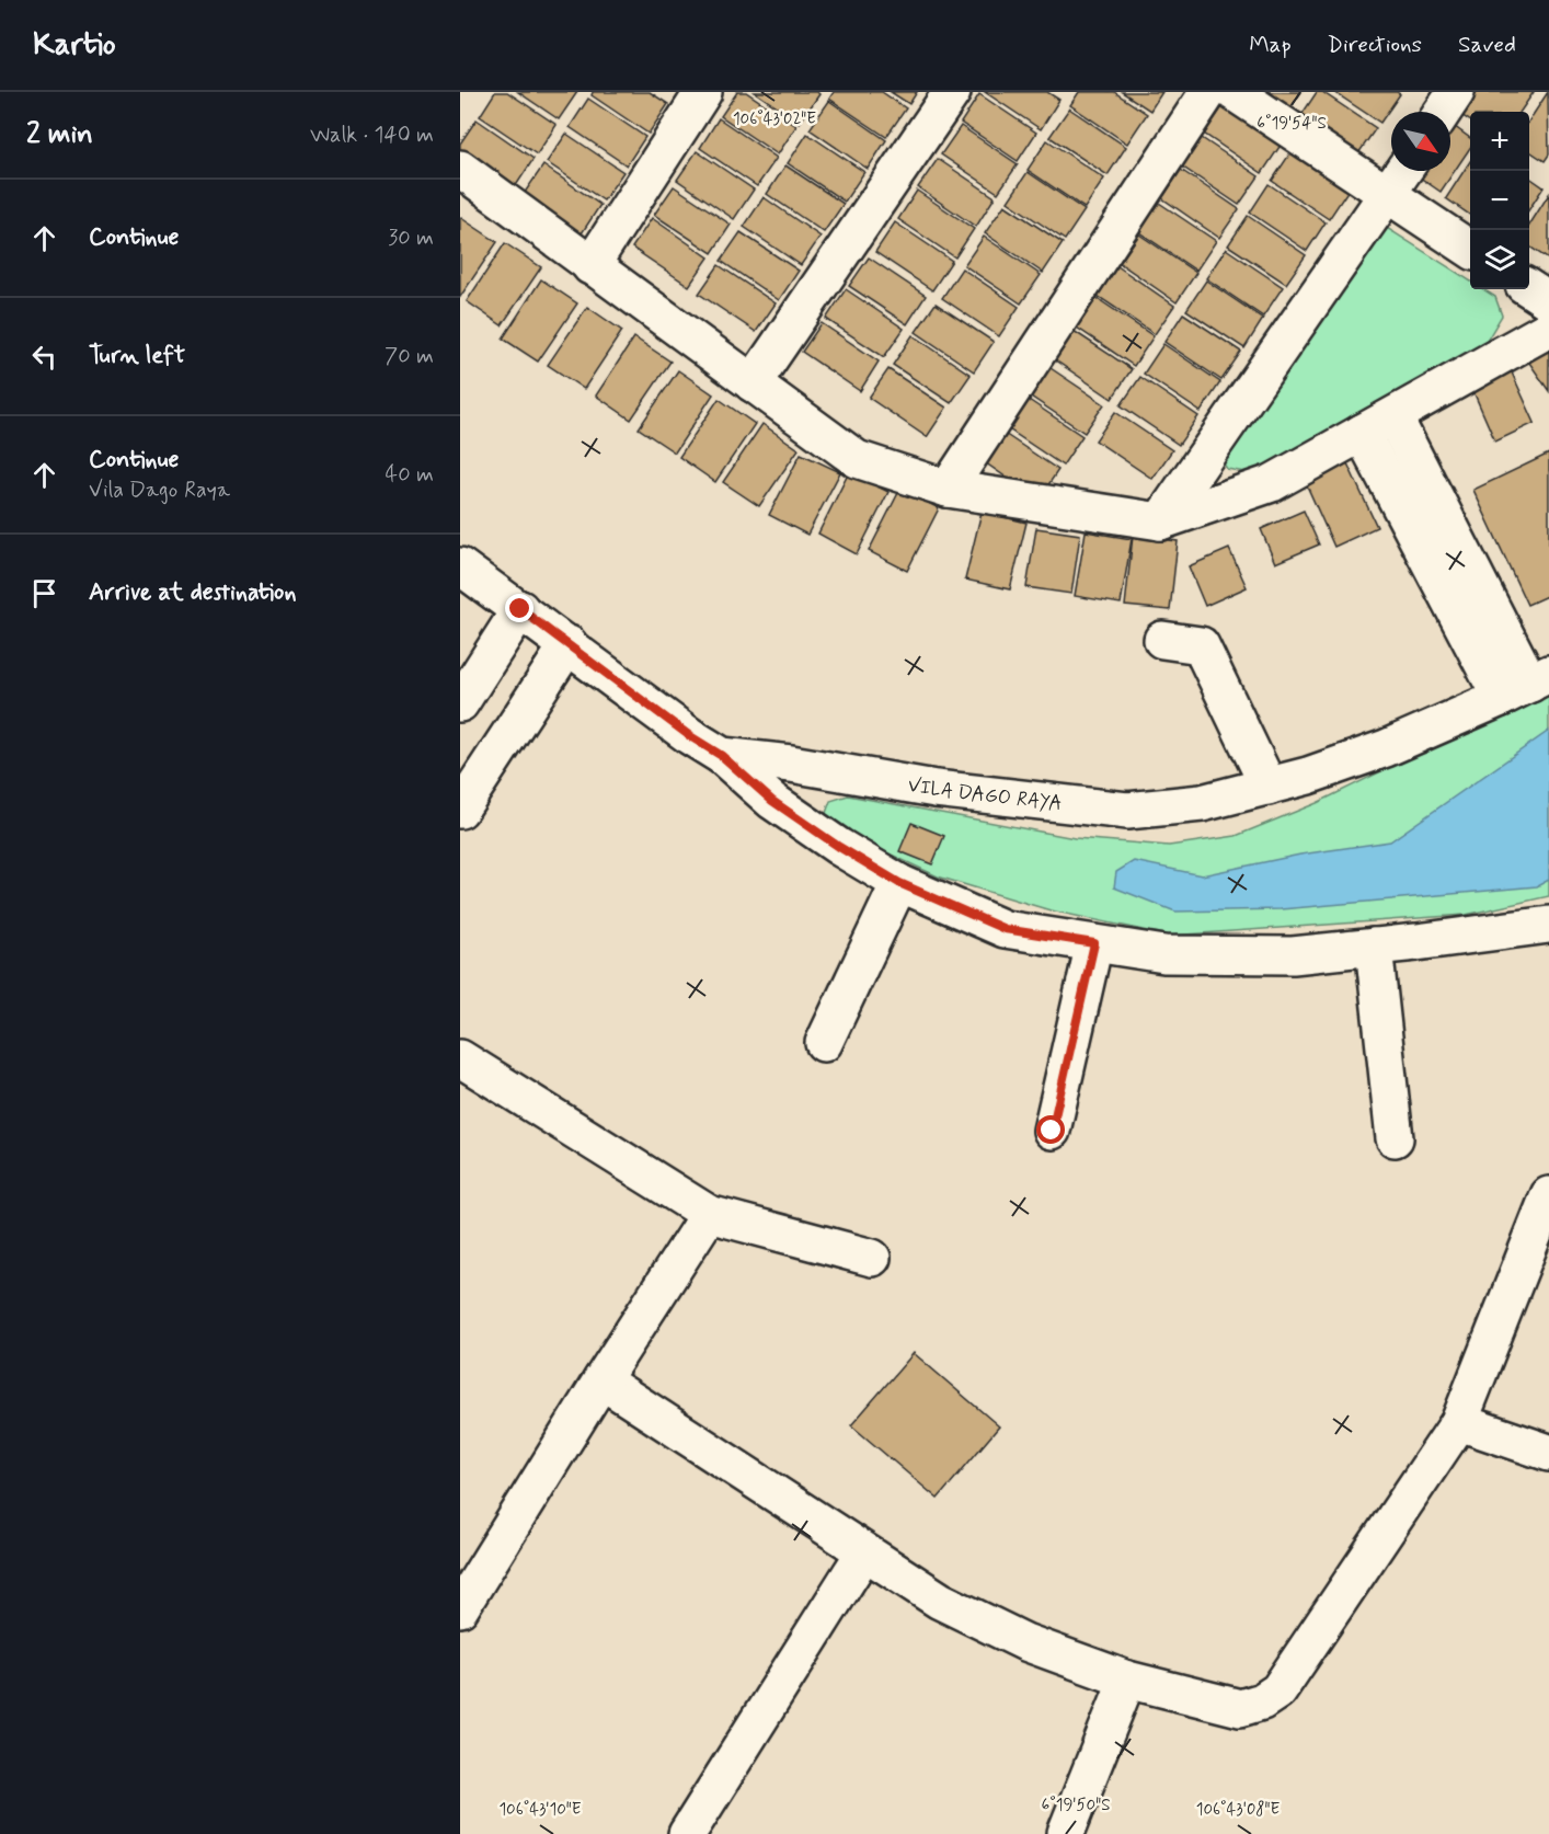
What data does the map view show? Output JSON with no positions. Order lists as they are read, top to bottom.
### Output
{
  "streets": {
    "street": ["VILA DAGO RAYA"]
  },
  "north": "bottom right",
  "page": {
    "header": "Kartio",
    "nav": ["Map", "Directions", "Saved"],
    "heading": ["2 min", "Walk · 140 m"],
    "map_buttons": ["+", "−"],
    "list": [
      ["Continue", "30 m"],
      ["Turn left", "70 m"],
      ["Continue", "Vila Dago Raya", "40 m"],
      "Arrive at destination"
    ]
  },
  "coordinates": [
    "106°43'02\"E",
    "6°19'54\"S",
    "6°19'50\"S",
    "106°43'10\"E",
    "106°43'08\"E"
  ]
}
